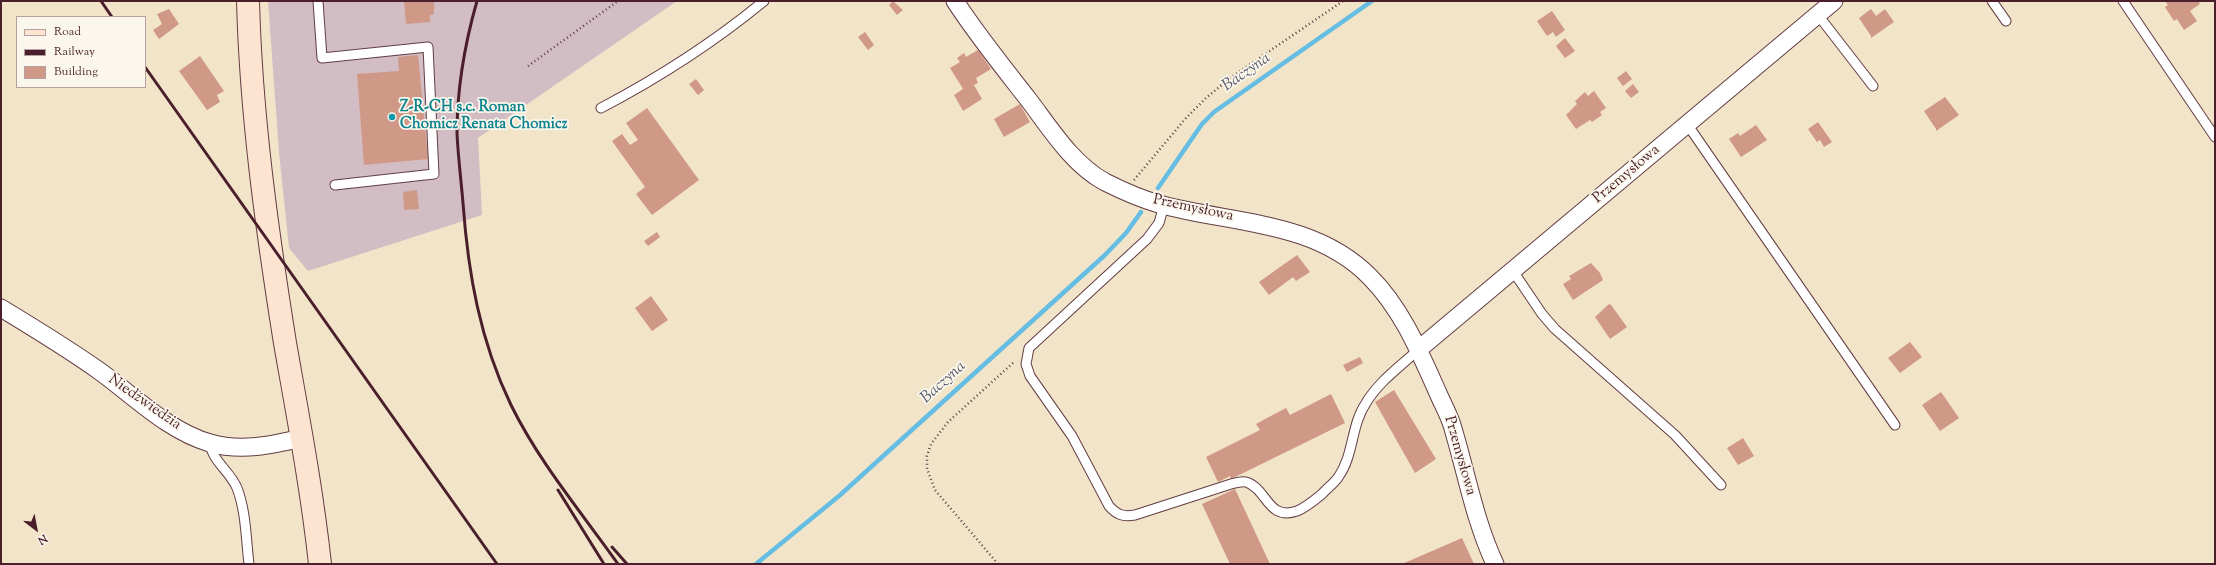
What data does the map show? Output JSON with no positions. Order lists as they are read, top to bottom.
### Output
{
  "streets": {
    "street": ["Przemysłowa", "Niedźwiedzia"]
  },
  "water": ["Baczyna"],
  "places": ["Z-R-CH s.c. Roman Chomicz Renata Chomicz"],
  "legend": ["Road", "Railway", "Building"],
  "north": "bottom right"
}
